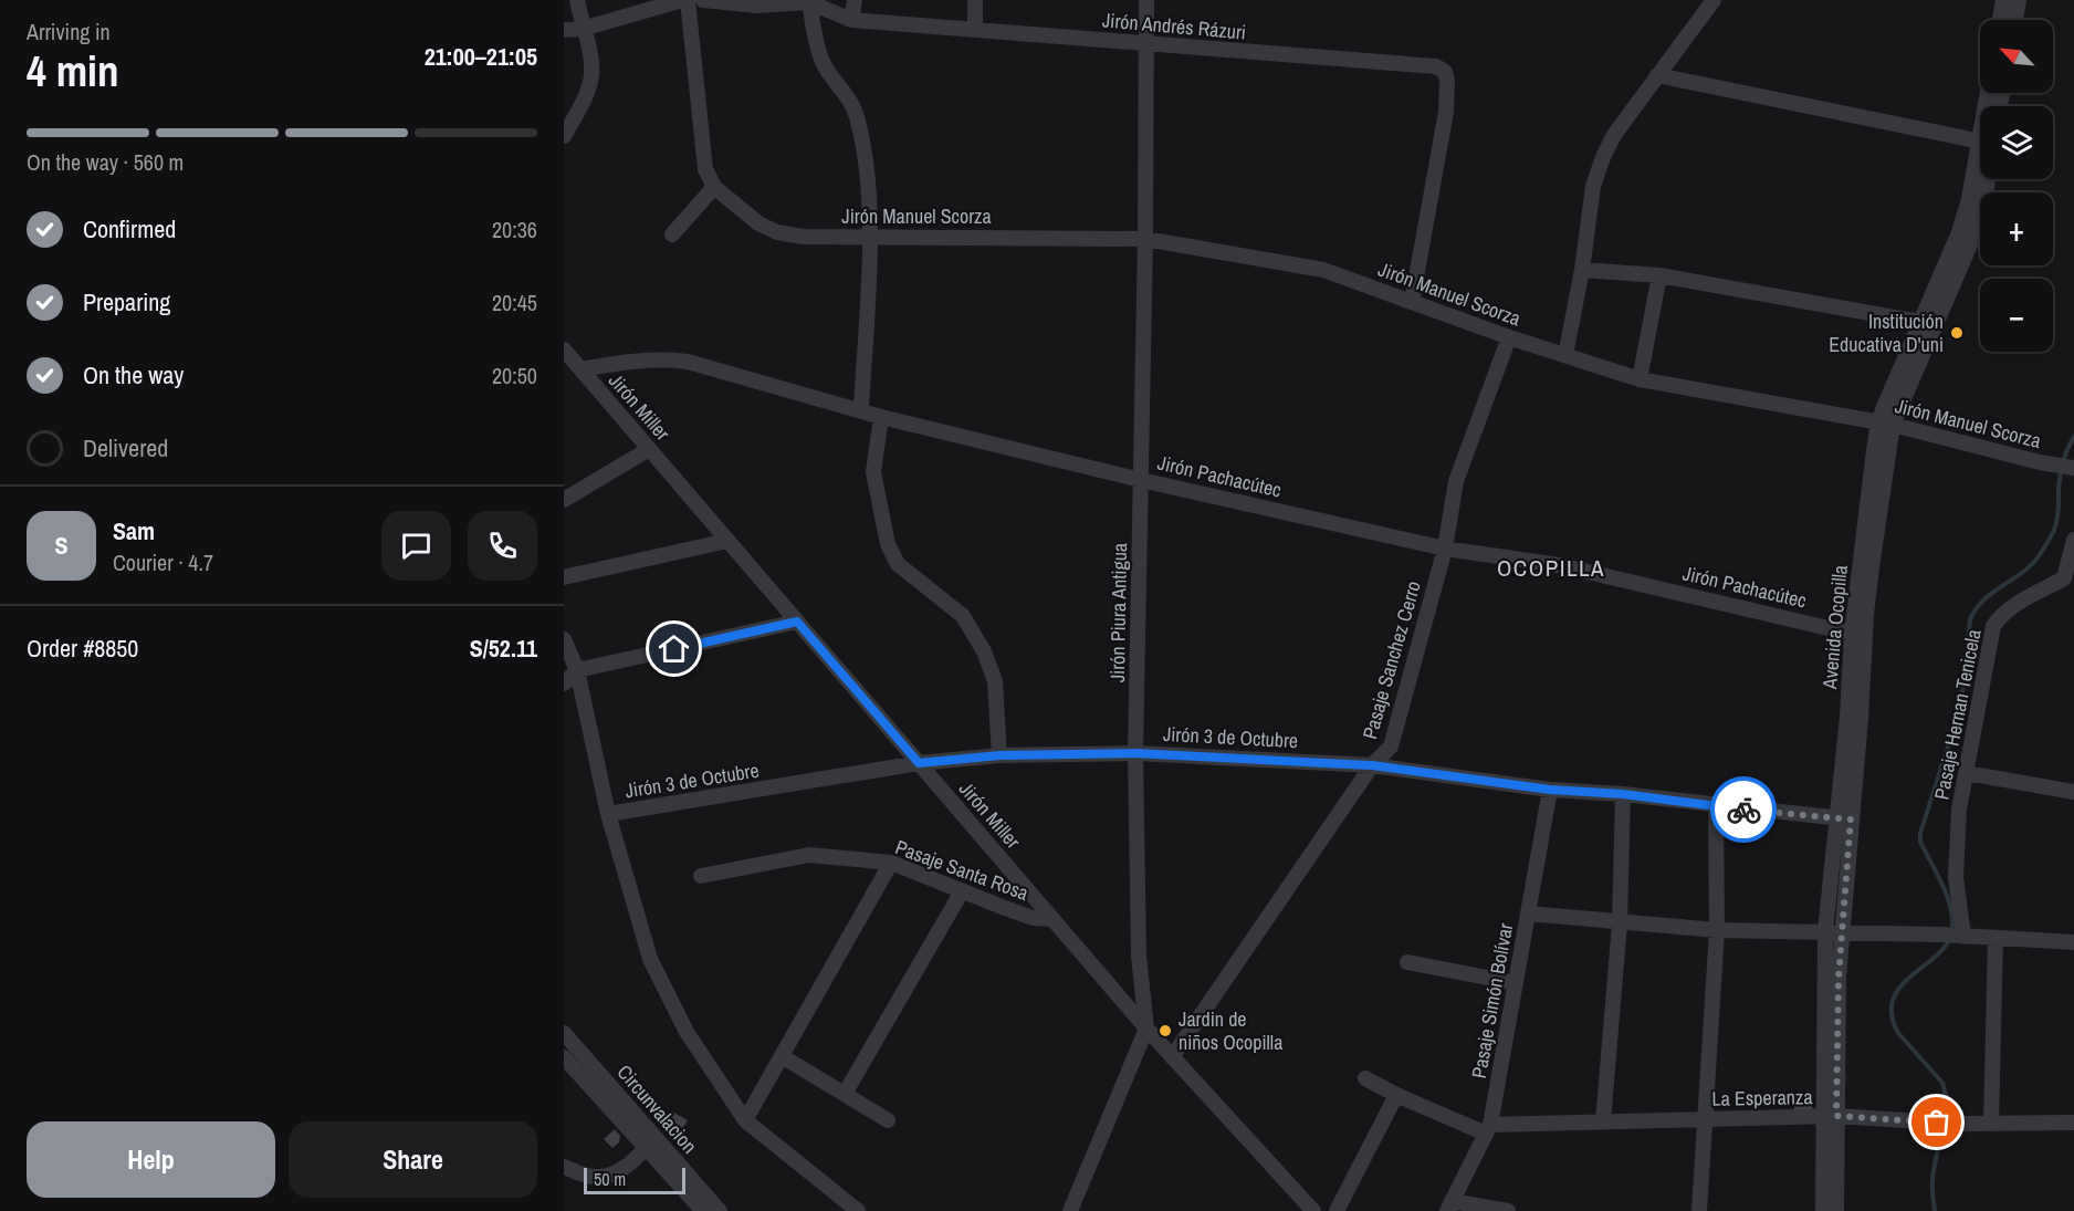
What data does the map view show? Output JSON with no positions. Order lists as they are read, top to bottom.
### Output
{
  "streets": {
    "street": [
      "Jirón Andrés Rázuri",
      "Jirón Manuel Scorza",
      "Jirón Miller",
      "Jirón Pachacútec",
      "Jirón Piura Antigua",
      "Avenida Ocopilla",
      "Pasaje Sanchez Cerro",
      "Pasaje Hernan Tenicela",
      "Jirón 3 de Octubre",
      "Pasaje Santa Rosa",
      "Pasaje Simón Bolívar",
      "La Esperanza",
      "Circunvalacion"
    ]
  },
  "crossings": [
    ["Jirón Andrés Rázuri", "Jirón Manuel Scorza"],
    ["Jirón Andrés Rázuri", "Jirón Piura Antigua"],
    ["Jirón Manuel Scorza", "Jirón Piura Antigua"],
    ["Jirón Manuel Scorza", "Avenida Ocopilla"],
    ["Jirón Manuel Scorza", "Pasaje Sanchez Cerro"],
    ["Jirón Miller", "Jirón Pachacútec"],
    ["Jirón Miller", "Jirón Piura Antigua"],
    ["Jirón Miller", "Pasaje Sanchez Cerro"],
    ["Jirón Miller", "Jirón 3 de Octubre"],
    ["Jirón Miller", "Pasaje Santa Rosa"],
    ["Jirón Pachacútec", "Jirón Piura Antigua"],
    ["Jirón Pachacútec", "Avenida Ocopilla"],
    ["Jirón Pachacútec", "Pasaje Sanchez Cerro"],
    ["Jirón Piura Antigua", "Jirón 3 de Octubre"],
    ["Avenida Ocopilla", "Jirón 3 de Octubre"],
    ["Avenida Ocopilla", "La Esperanza"],
    ["Pasaje Sanchez Cerro", "Jirón 3 de Octubre"],
    ["Jirón 3 de Octubre", "Pasaje Simón Bolívar"],
    ["Pasaje Simón Bolívar", "La Esperanza"]
  ],
  "districts": ["OCOPILLA"],
  "places": ["Institución Educativa D'uni", "Jardin de niños Ocopilla"],
  "scale_bar": "50 m",
  "north": "top left",
  "page": {
    "heading": ["4 min", "Arriving in", "21:00–21:05"],
    "panel": [
      "Sam",
      "Courier · 4.7",
      "Order #8850",
      "S/52.11"
    ],
    "map_buttons": ["+", "−"],
    "bar": "On the way · 560 m",
    "list": [
      ["Confirmed", "20:36"],
      ["Preparing", "20:45"],
      ["On the way", "20:50"],
      "Delivered"
    ],
    "round": "S",
    "buttons": ["Help", "Share"],
    "scale": "50 m"
  }
}
